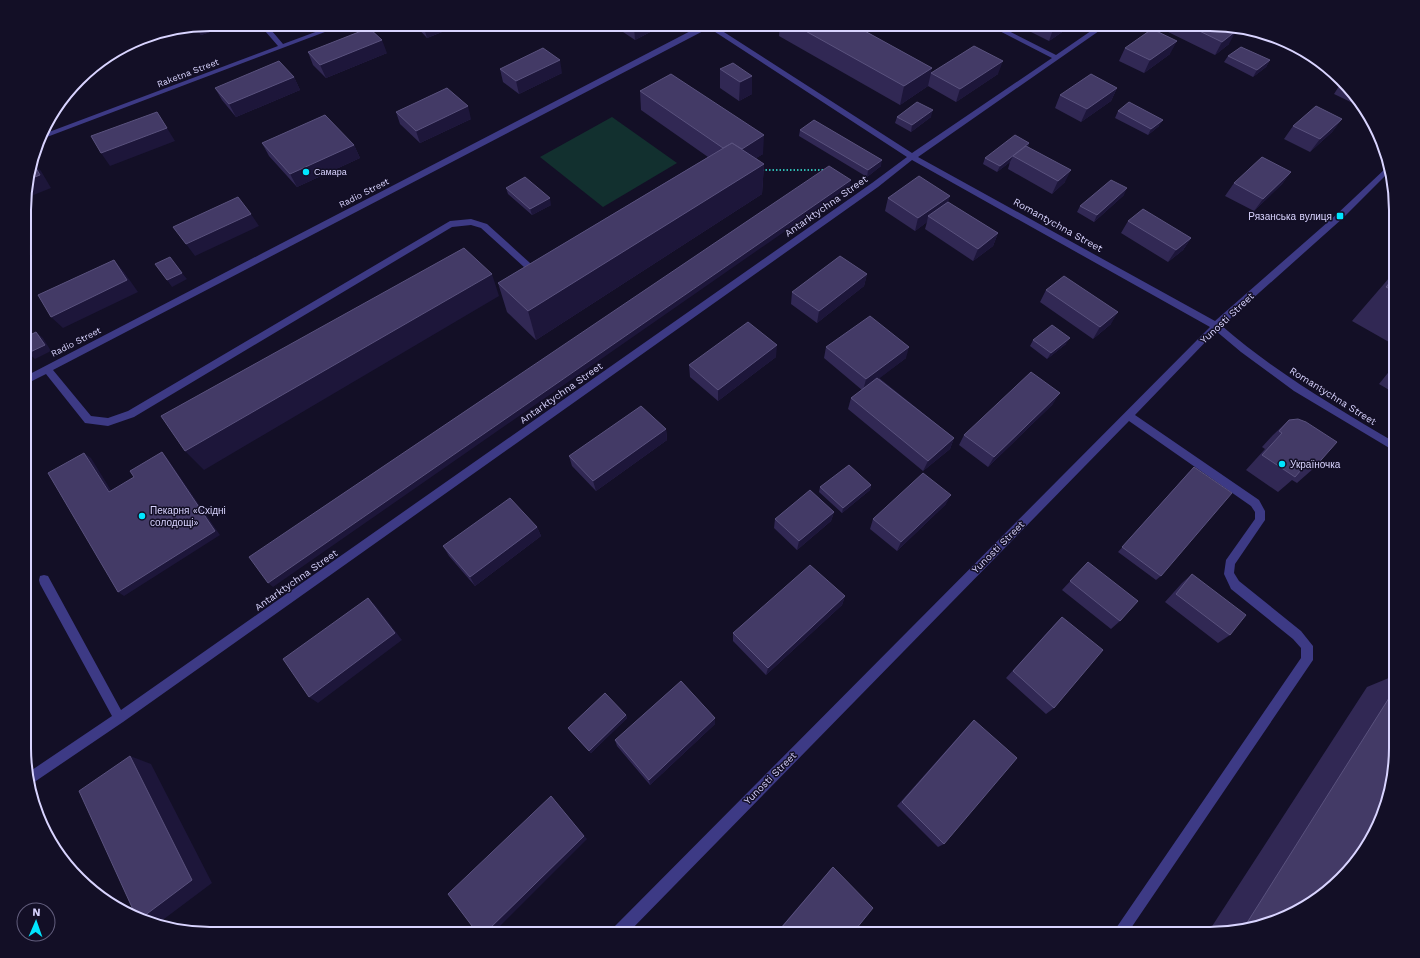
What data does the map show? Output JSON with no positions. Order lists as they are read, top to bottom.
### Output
{
  "streets": {
    "street": [
      "Raketna Street",
      "Radio Street",
      "Antarktychna Street",
      "Romantychna Street",
      "Yunosti Street"
    ]
  },
  "crossings": [
    ["Antarktychna Street", "Romantychna Street"],
    ["Romantychna Street", "Yunosti Street"]
  ],
  "places": {
    "other": ["Самара", "Україночка", "Пекарня «Східні солодощі»"],
    "transit": ["Рязанська вулиця"]
  },
  "north": "top"
}
